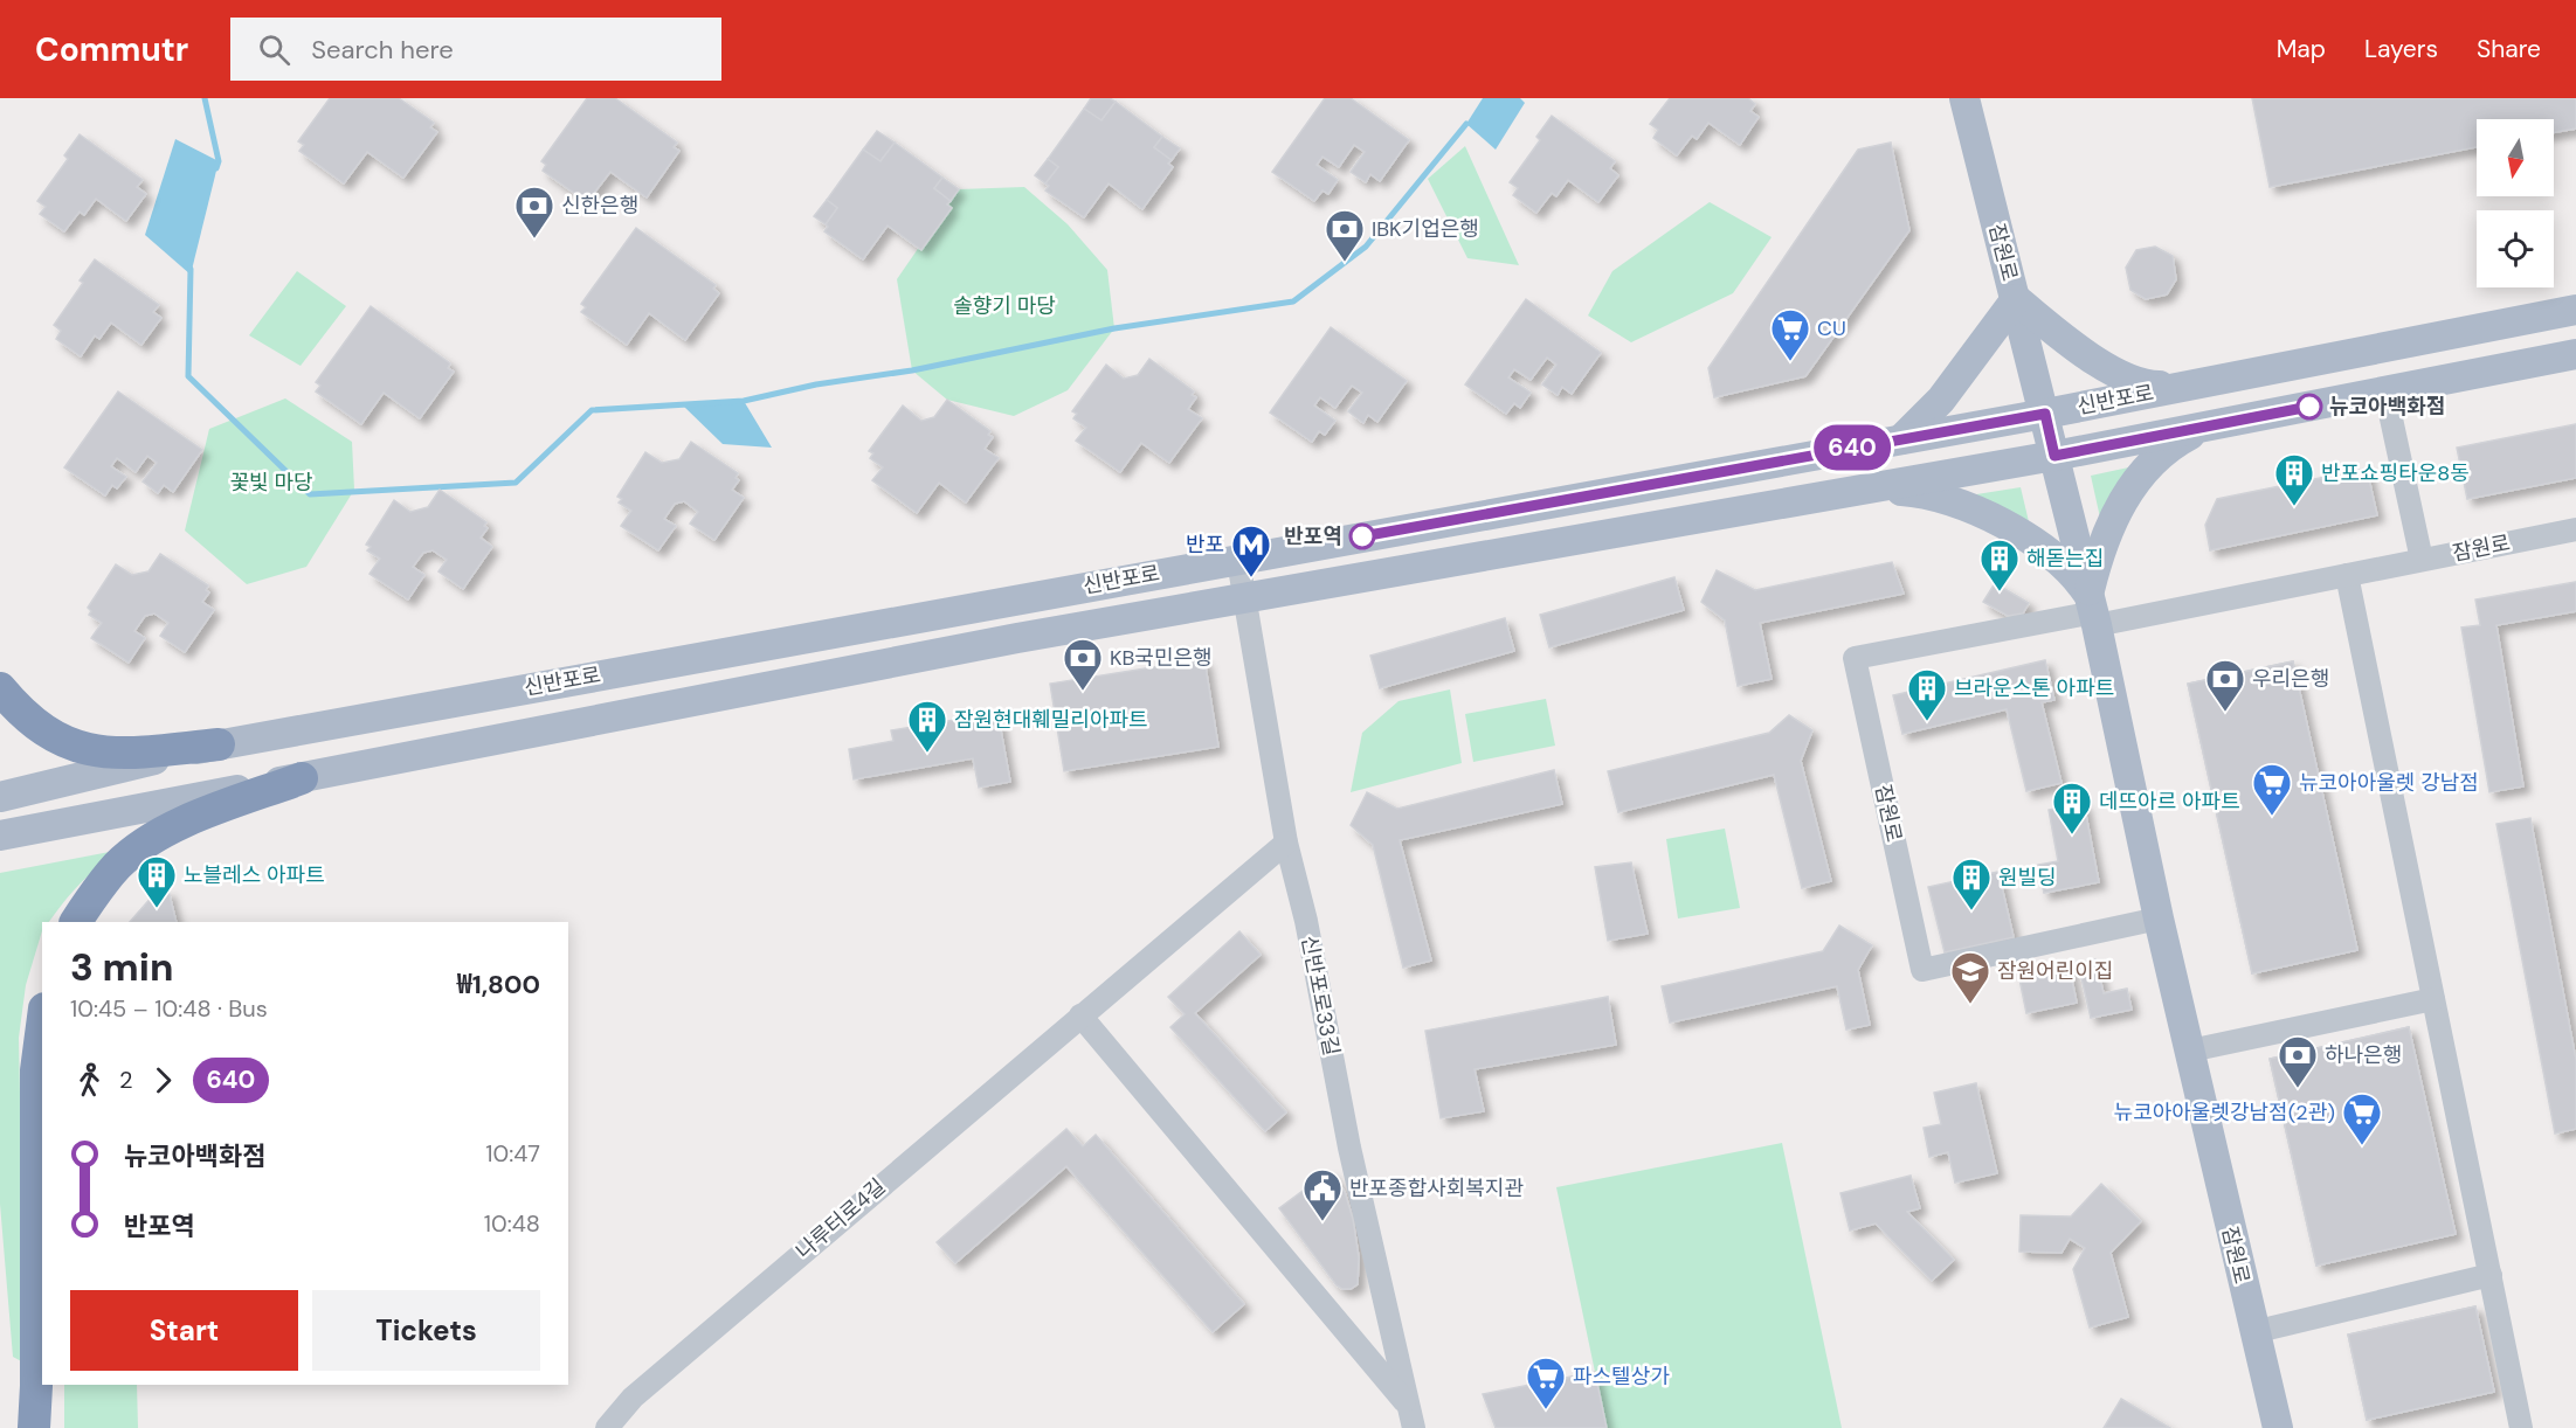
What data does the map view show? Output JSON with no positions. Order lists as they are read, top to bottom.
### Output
{
  "streets": {
    "main road": ["잠원로", "신반포로"],
    "street": ["신반포로33길", "나루터로4길"]
  },
  "crossings": [
    ["잠원로", "신반포로"],
    ["신반포로", "신반포로33길"],
    ["신반포로33길", "나루터로4길"]
  ],
  "parks": ["솔향기 마당", "꽃빛 마당"],
  "places": {
    "bank": [
      "신한은행",
      "IBK기업은행",
      "KB국민은행",
      "우리은행",
      "하나은행"
    ],
    "supermarket": [
      "CU",
      "뉴코아아울렛 강남점",
      "뉴코아아울렛강남점(2관)",
      "파스텔상가"
    ],
    "other": ["뉴코아백화점", "반포역"],
    "building": [
      "반포쇼핑타운8동",
      "해돋는집",
      "브라운스톤 아파트",
      "잠원현대훼밀리아파트",
      "데뜨아르 아파트",
      "노블레스 아파트",
      "원빌딩"
    ],
    "metro station": ["반포"],
    "school or university": ["잠원어린이집"],
    "public building": ["반포종합사회복지관"]
  },
  "lines": ["bus line 640"],
  "north": "bottom",
  "page": {
    "header": "Commutr",
    "search": "Search here",
    "nav": ["Map", "Layers", "Share"],
    "on_map": "640",
    "heading": ["3 min", "10:45 – 10:48 · Bus", "₩1,800"],
    "legs": ["2", "640"],
    "list": [
      {
        "name": "뉴코아백화점",
        "value": "10:47"
      },
      {
        "name": "반포역",
        "value": "10:48"
      }
    ],
    "buttons": ["Start", "Tickets"]
  }
}
